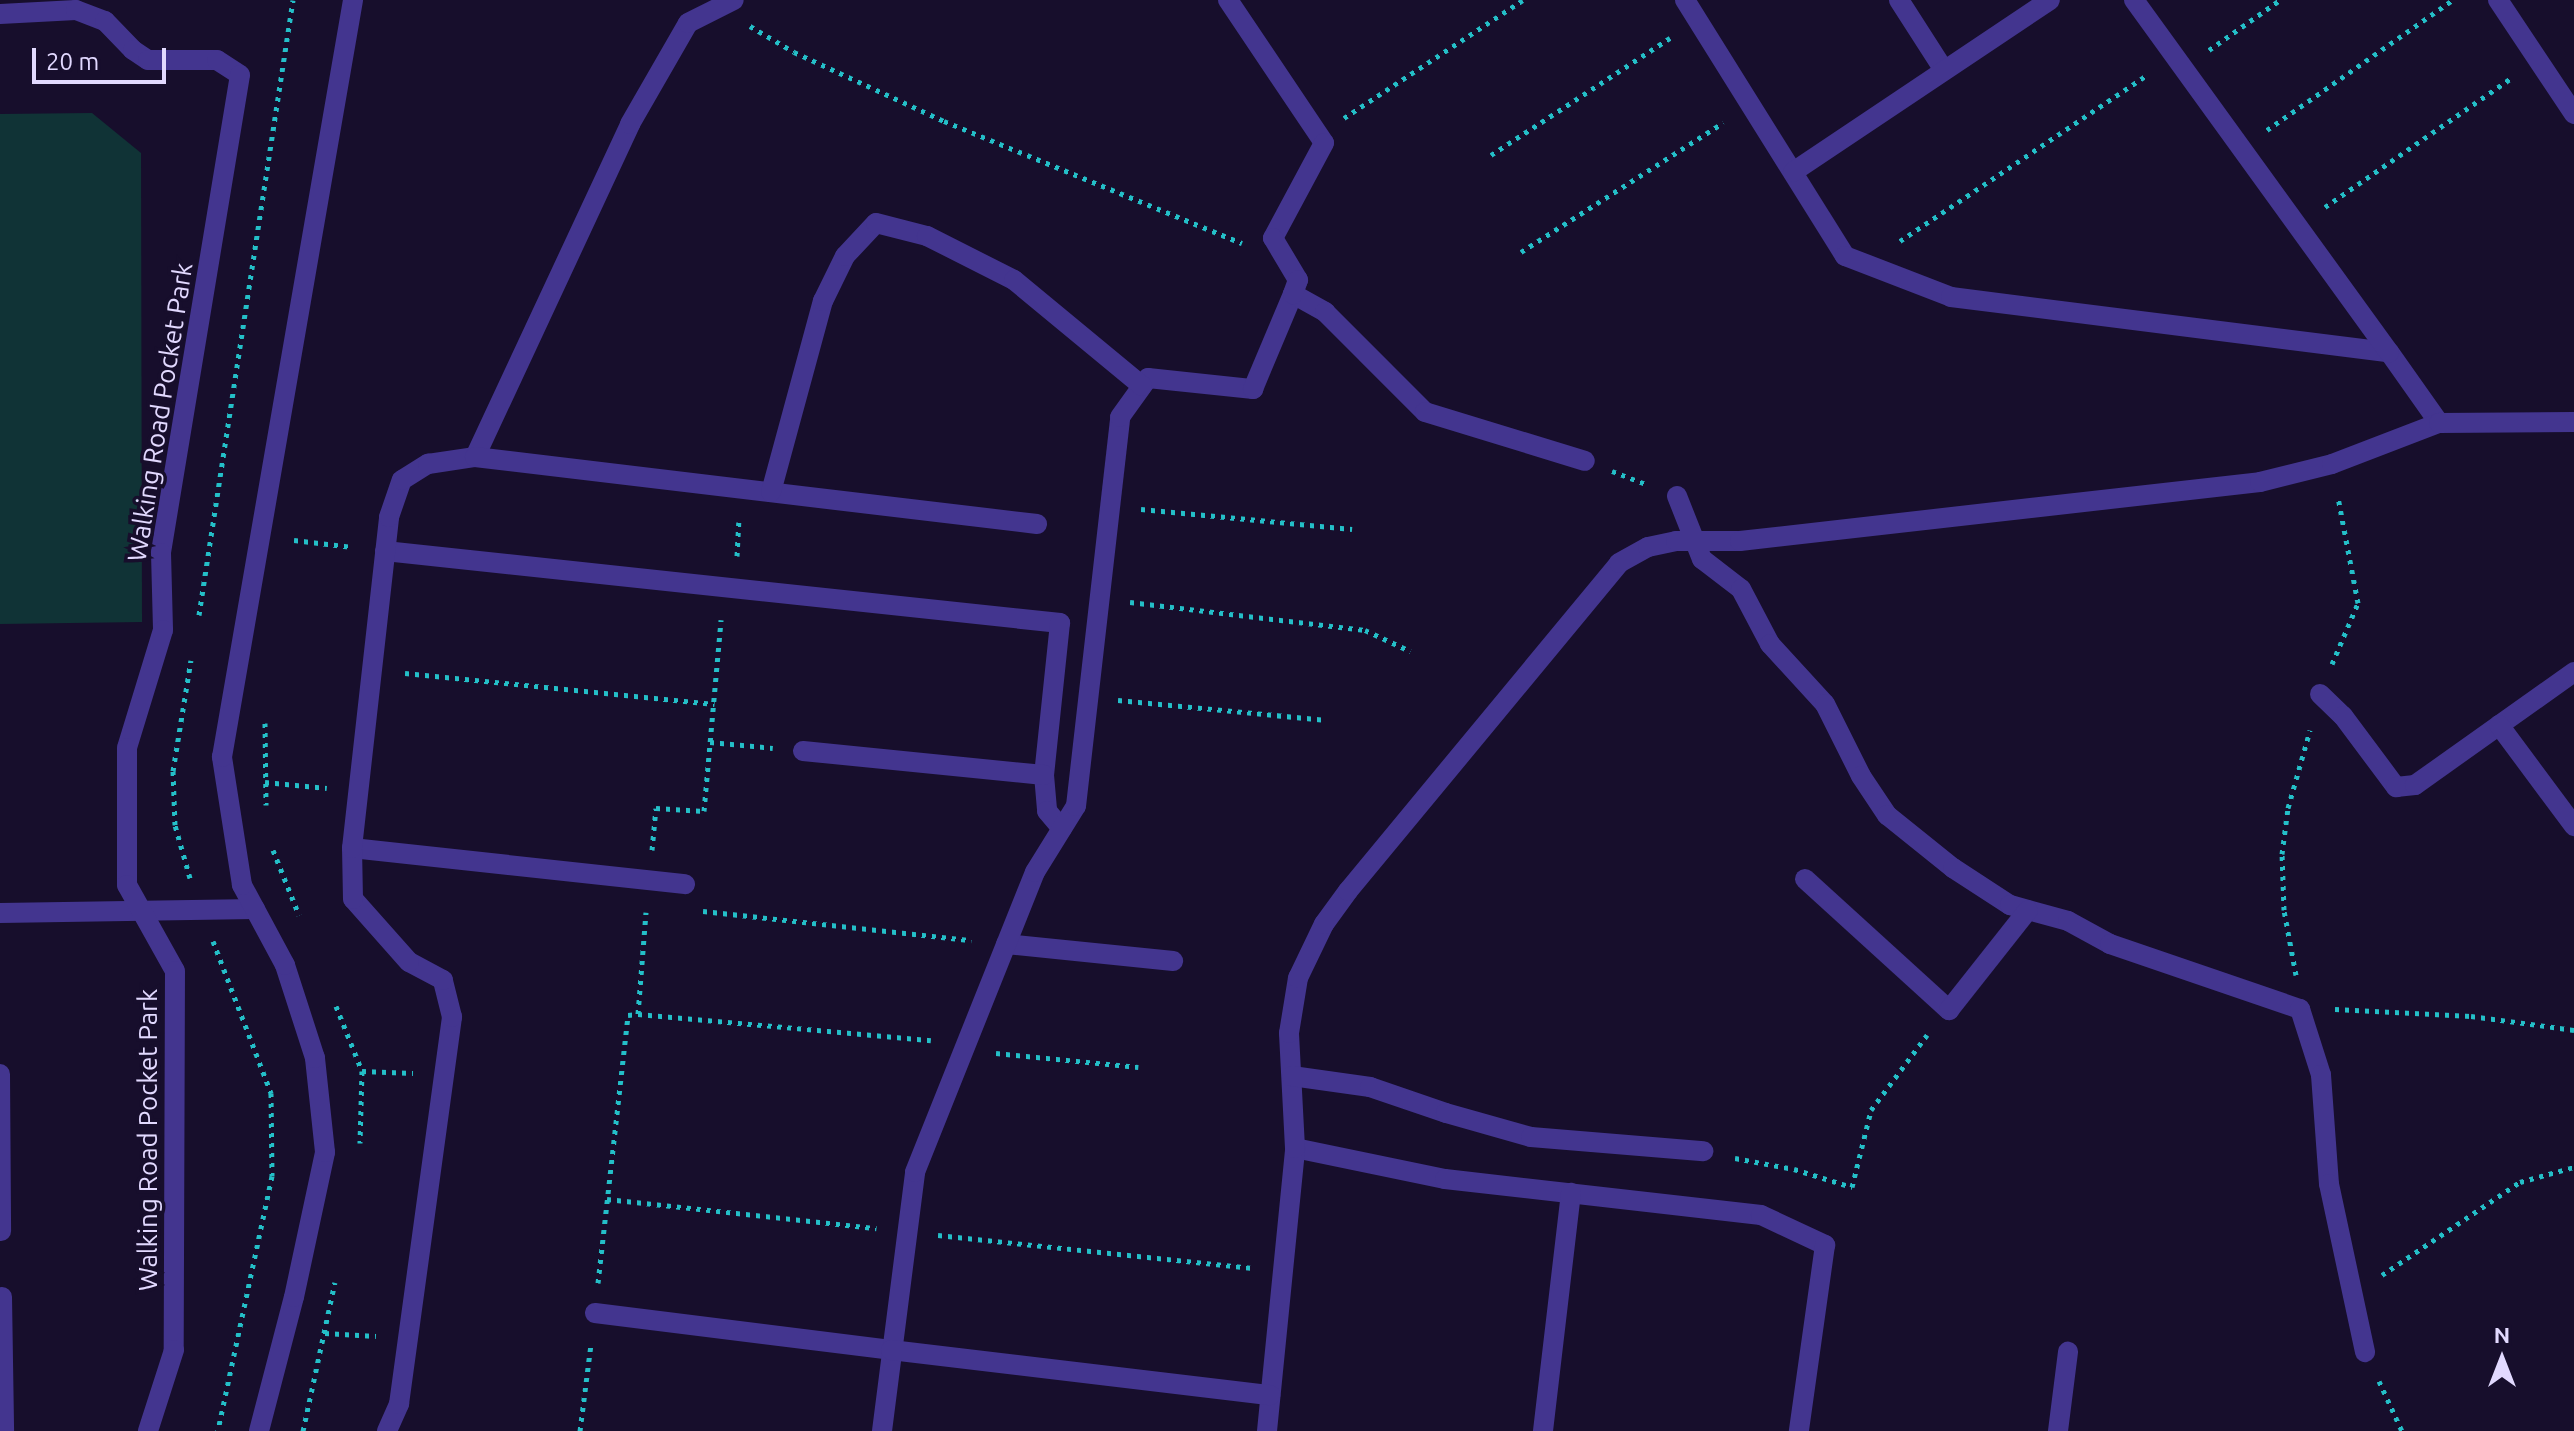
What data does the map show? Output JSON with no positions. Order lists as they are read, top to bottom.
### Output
{
  "streets": {
    "street": ["Walking Road Pocket Park"]
  },
  "scale_bar": "20 m",
  "north": "top"
}
